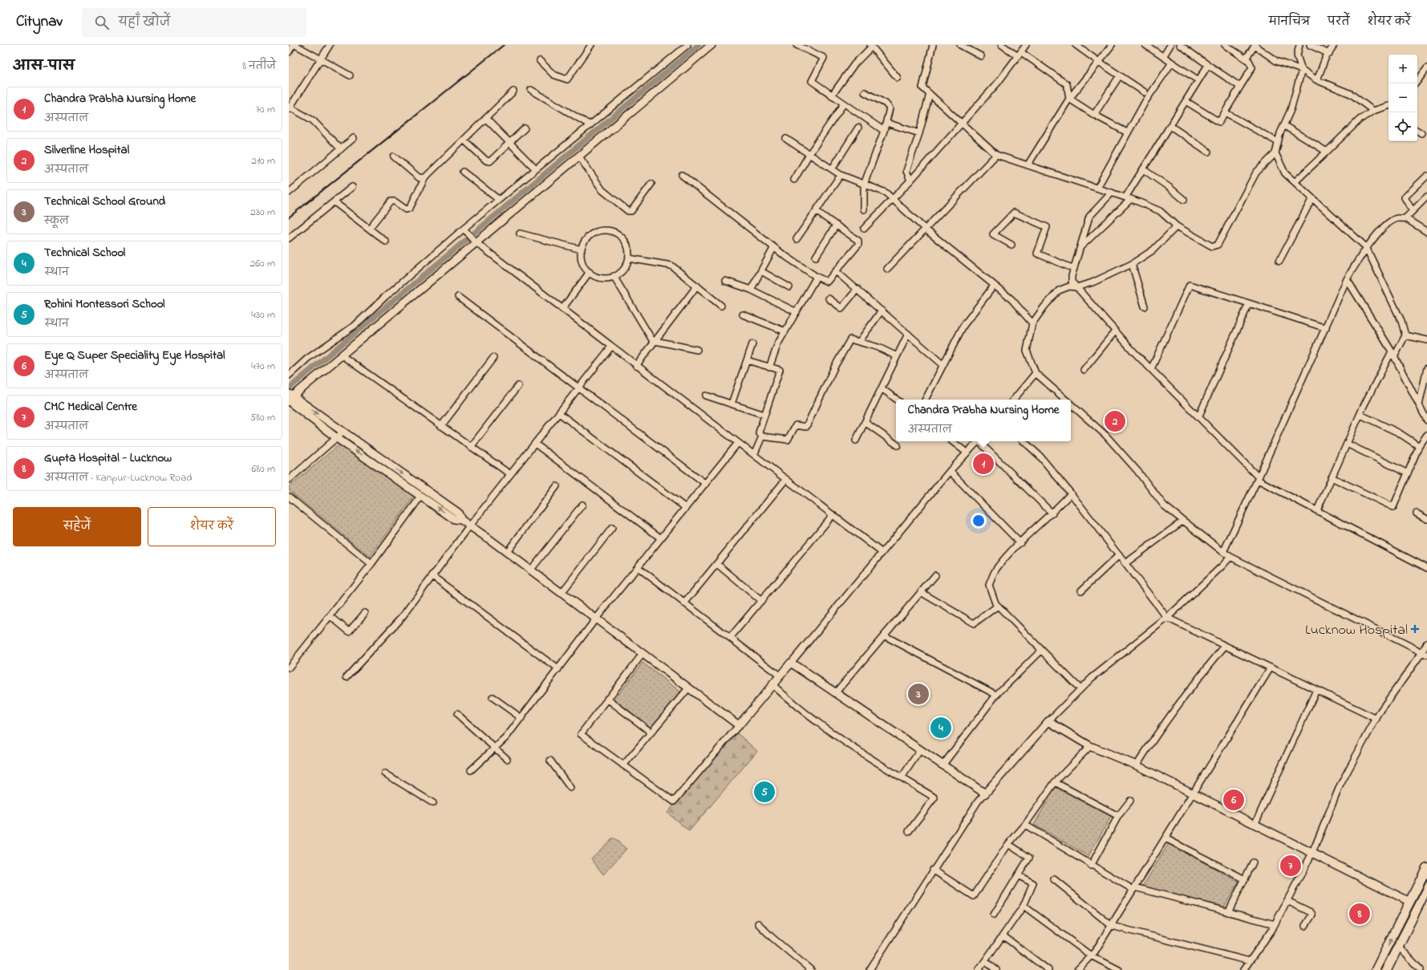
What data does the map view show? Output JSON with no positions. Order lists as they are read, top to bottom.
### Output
{
  "places": {
    "health": ["Lucknow Hospital"]
  },
  "page": {
    "header": "Citynav",
    "search": "यहाँ खोजें",
    "nav": ["मानचित्र", "परतें", "शेयर करें"],
    "heading": ["आस-पास", "8 नतीजे"],
    "map_buttons": ["+", "−"],
    "list": [
      {
        "mark": "1",
        "name": "Chandra Prabha Nursing Home",
        "note": "अस्पताल",
        "value": "70 m"
      },
      {
        "mark": "2",
        "name": "Silverline Hospital",
        "note": "अस्पताल",
        "value": "210 m"
      },
      {
        "mark": "3",
        "name": "Technical School Ground",
        "note": "स्कूल",
        "value": "230 m"
      },
      {
        "mark": "4",
        "name": "Technical School",
        "note": "स्थान",
        "value": "260 m"
      },
      {
        "mark": "5",
        "name": "Rohini Montessori School",
        "note": "स्थान",
        "value": "430 m"
      },
      {
        "mark": "6",
        "name": "Eye Q Super Speciality Eye Hospital",
        "note": "अस्पताल",
        "value": "470 m"
      },
      {
        "mark": "7",
        "name": "CMC Medical Centre",
        "note": "अस्पताल",
        "value": "580 m"
      },
      {
        "mark": "8",
        "name": "Gupta Hospital - Lucknow",
        "note": "अस्पताल · Kanpur-Lucknow Road",
        "value": "680 m"
      }
    ],
    "popup": ["Chandra Prabha Nursing Home", "अस्पताल"],
    "pins": [
      "2",
      "1",
      "3",
      "4",
      "5",
      "6",
      "7",
      "8"
    ],
    "buttons": ["सहेजें", "शेयर करें"]
  }
}
